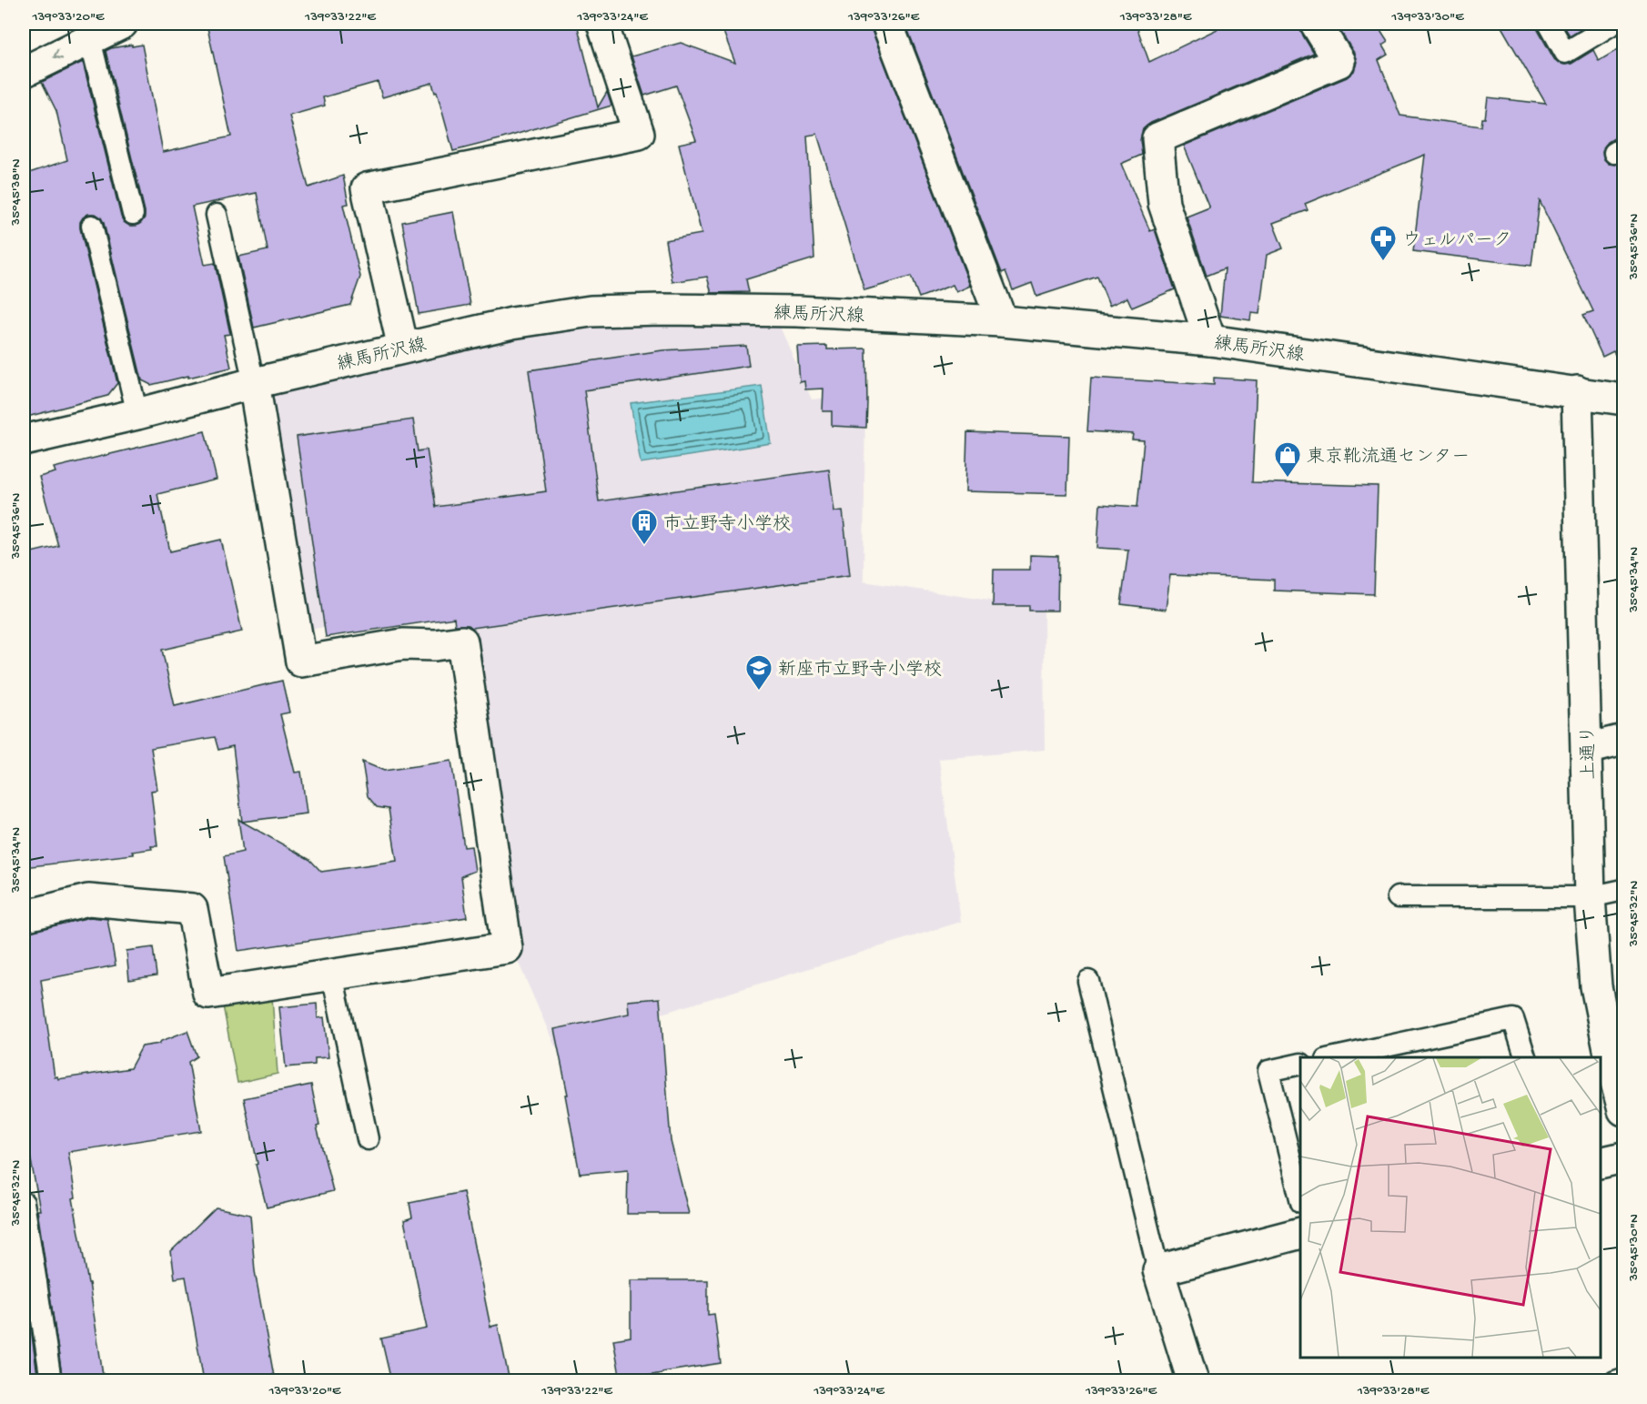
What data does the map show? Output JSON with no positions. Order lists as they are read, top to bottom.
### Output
{
  "streets": {
    "street": ["練馬所沢線", "上通り"]
  },
  "crossings": [
    ["練馬所沢線", "上通り"]
  ],
  "places": {
    "pharmacy": ["ウェルパーク"],
    "shop": ["東京靴流通センター"],
    "building": ["市立野寺小学校"],
    "school or university": ["新座市立野寺小学校"]
  },
  "coordinates": [
    "139°33'20\"E",
    "139°33'22\"E",
    "139°33'24\"E",
    "139°33'26\"E",
    "139°33'28\"E",
    "139°33'30\"E",
    "35°45'38\"N",
    "35°45'36\"N",
    "35°45'34\"N",
    "35°45'32\"N",
    "35°45'30\"N"
  ]
}
